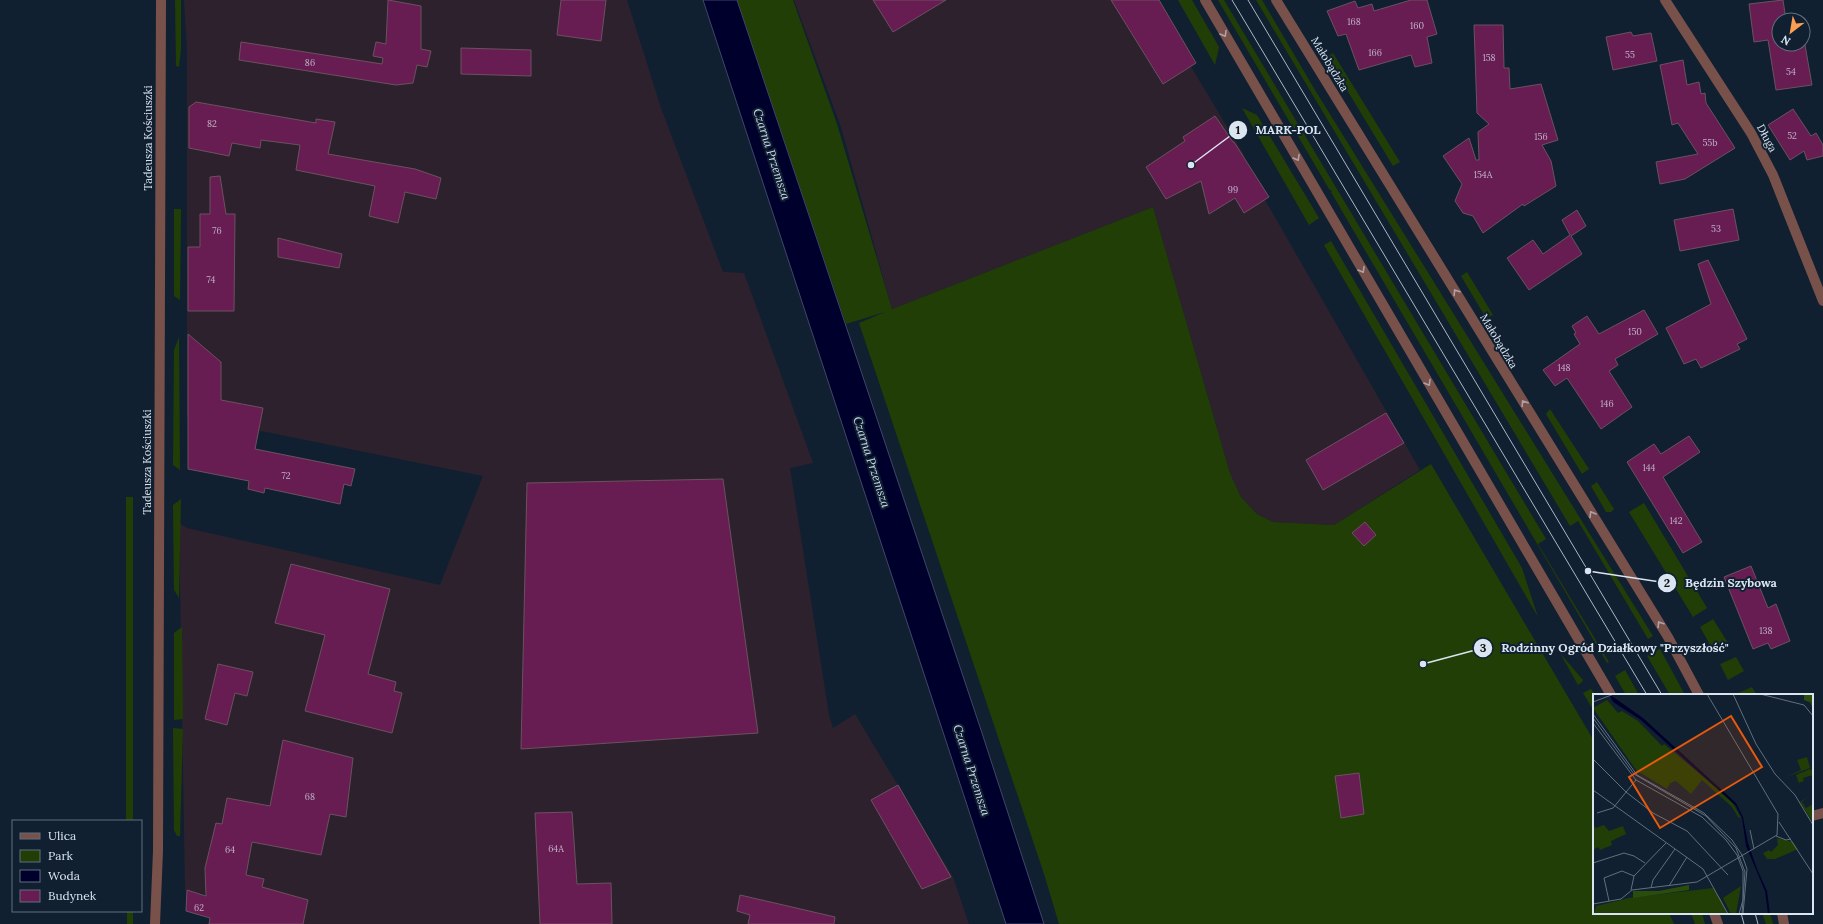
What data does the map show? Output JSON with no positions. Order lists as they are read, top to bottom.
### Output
{
  "streets": {
    "street": ["Małobądzka", "Tadeusza Kościuszki", "Długa"]
  },
  "water": ["Czarna Przemsza"],
  "places": ["MARK-POL", "Będzin Szybowa", "Rodzinny Ogród Działkowy \"Przyszłość\""],
  "house_numbers": [
    "168",
    "160",
    "166",
    "55",
    "158",
    "86",
    "54",
    "82",
    "52",
    "156",
    "55b",
    "154A",
    "99",
    "53",
    "76",
    "74",
    "150",
    "148",
    "146",
    "144",
    "72",
    "142",
    "138",
    "68",
    "64A",
    "64",
    "62"
  ],
  "legend": [
    "Ulica",
    "Park",
    "Woda",
    "Budynek"
  ],
  "north": "bottom left"
}
